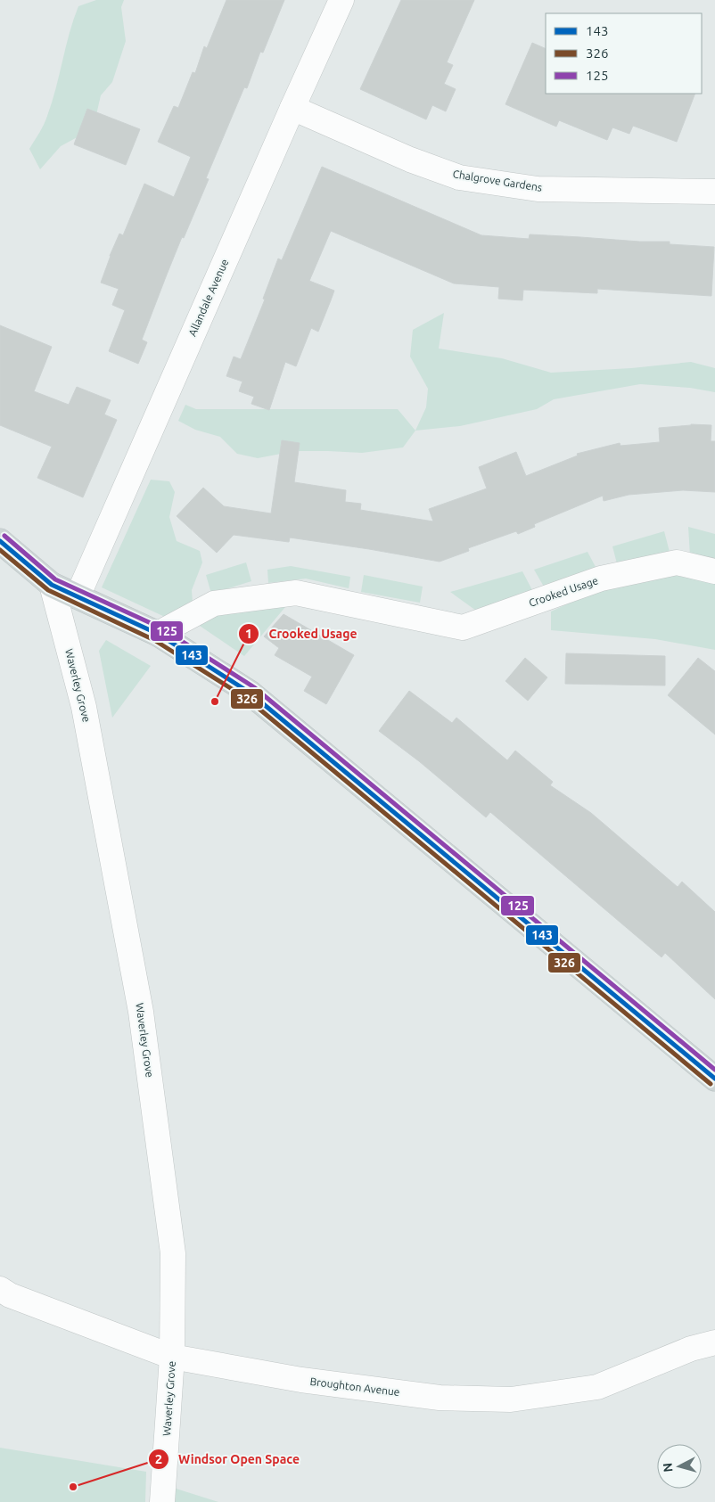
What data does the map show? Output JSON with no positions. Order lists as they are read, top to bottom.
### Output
{
  "streets": {
    "street": [
      "Chalgrove Gardens",
      "Allandale Avenue",
      "Crooked Usage",
      "Waverley Grove",
      "Broughton Avenue"
    ]
  },
  "crossings": [
    ["Chalgrove Gardens", "Allandale Avenue"],
    ["Waverley Grove", "Broughton Avenue"]
  ],
  "places": ["Crooked Usage", "Windsor Open Space"],
  "lines": ["transit line 125", "transit line 143", "transit line 326"],
  "legend": ["143", "326", "125"],
  "north": "left"
}
